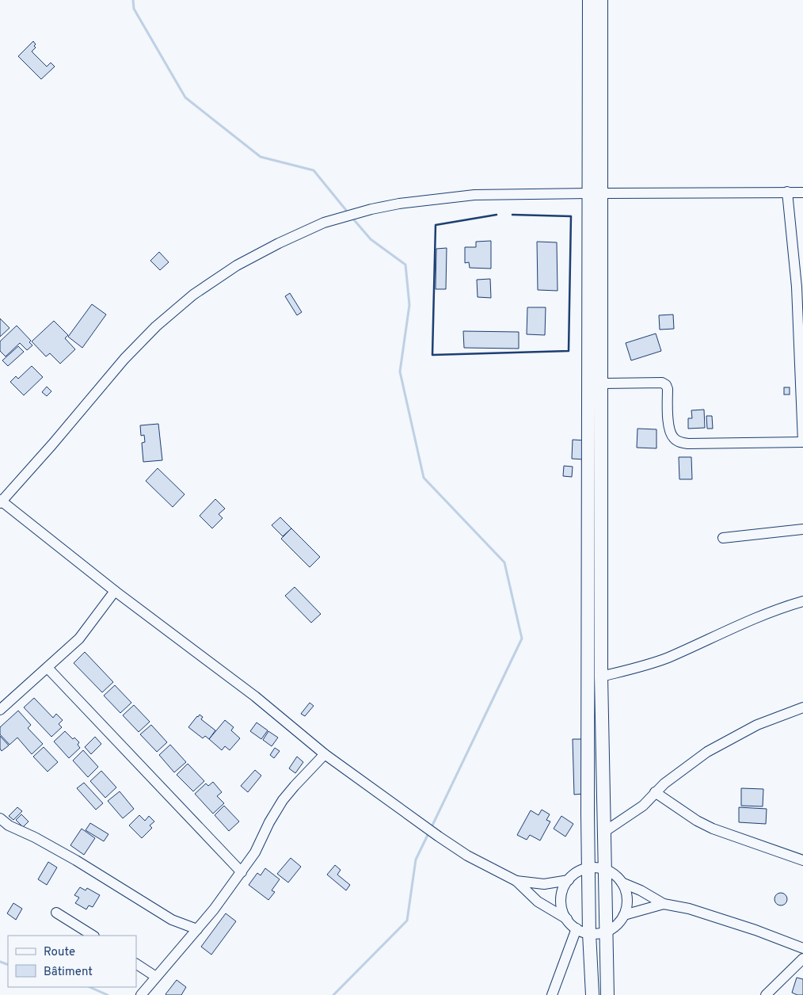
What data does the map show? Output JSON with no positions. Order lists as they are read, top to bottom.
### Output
{
  "legend": ["Route", "Bâtiment"]
}
